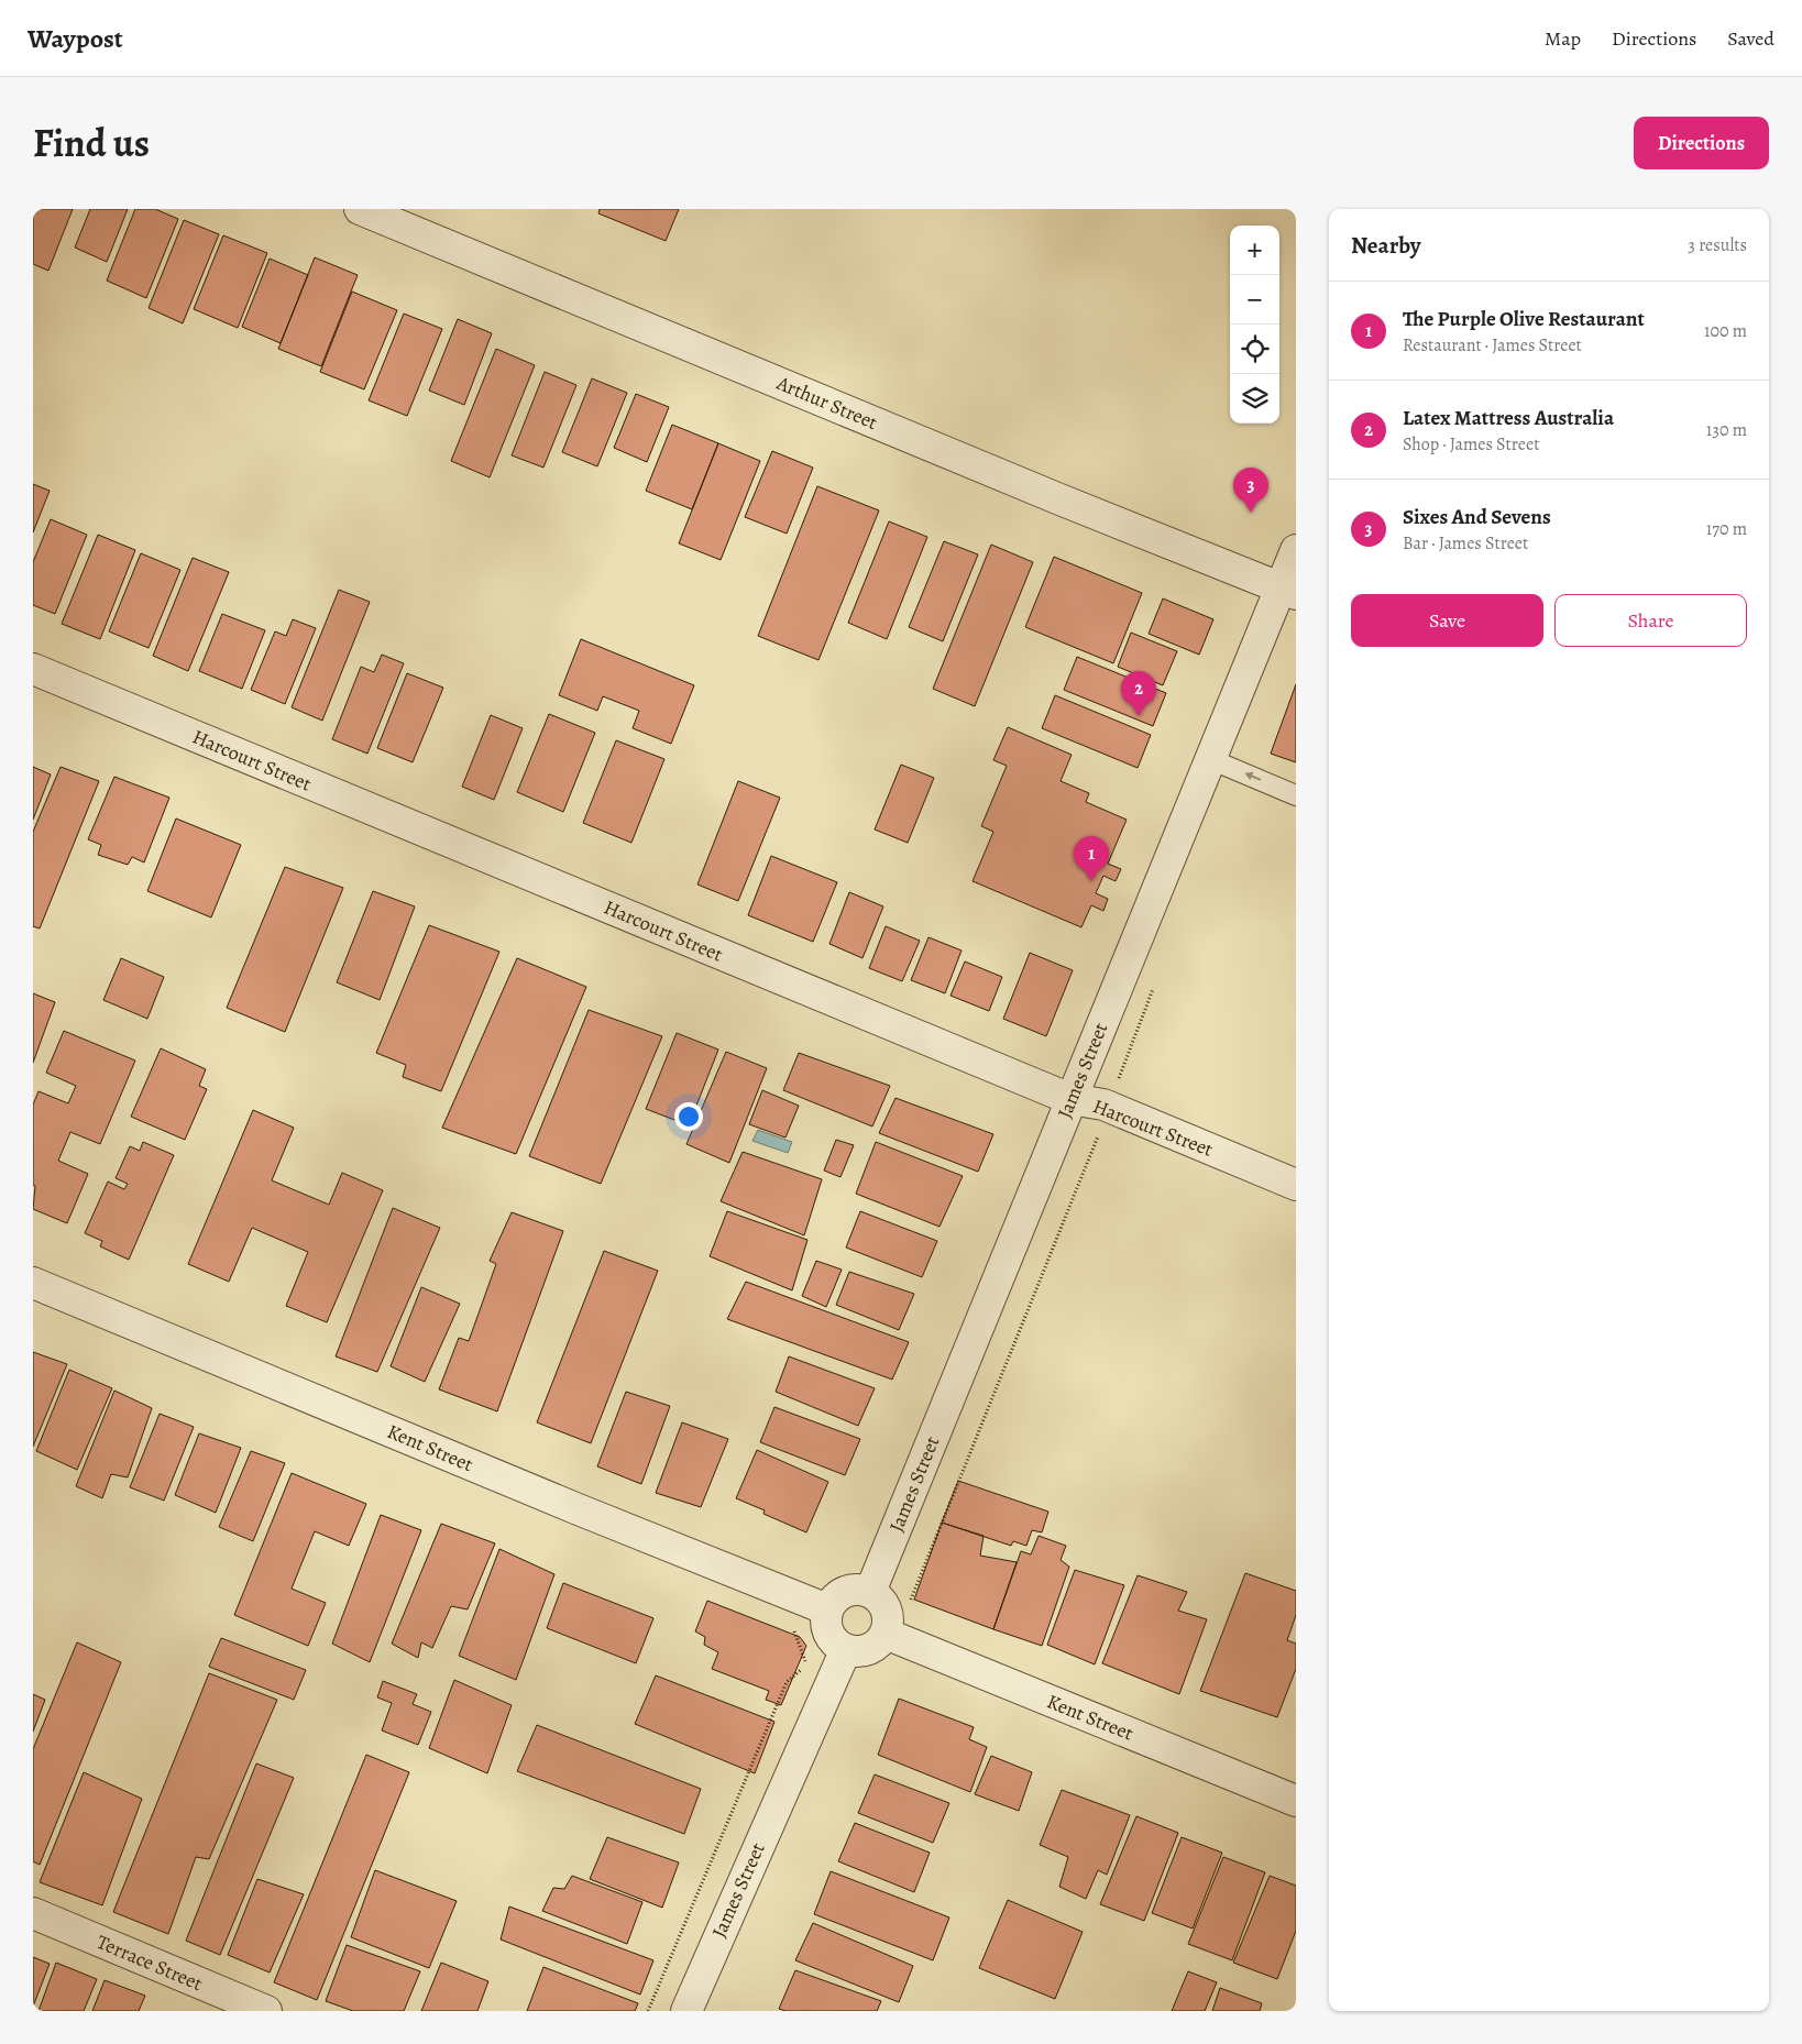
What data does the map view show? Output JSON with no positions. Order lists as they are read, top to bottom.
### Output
{
  "streets": {
    "street": [
      "Arthur Street",
      "Harcourt Street",
      "James Street",
      "Kent Street",
      "Terrace Street"
    ]
  },
  "crossings": [
    ["Arthur Street", "James Street"],
    ["Harcourt Street", "James Street"],
    ["James Street", "Kent Street"]
  ],
  "page": {
    "header": "Waypost",
    "nav": ["Map", "Directions", "Saved"],
    "title": "Find us",
    "buttons": [
      "Directions",
      ["Save", "Share"]
    ],
    "heading": ["Nearby", "3 results"],
    "map_buttons": ["+", "−"],
    "list": [
      {
        "mark": "1",
        "name": "The Purple Olive Restaurant",
        "note": "Restaurant · James Street",
        "value": "100 m"
      },
      {
        "mark": "2",
        "name": "Latex Mattress Australia",
        "note": "Shop · James Street",
        "value": "130 m"
      },
      {
        "mark": "3",
        "name": "Sixes And Sevens",
        "note": "Bar · James Street",
        "value": "170 m"
      }
    ],
    "pins": ["3", "2", "1"]
  }
}
